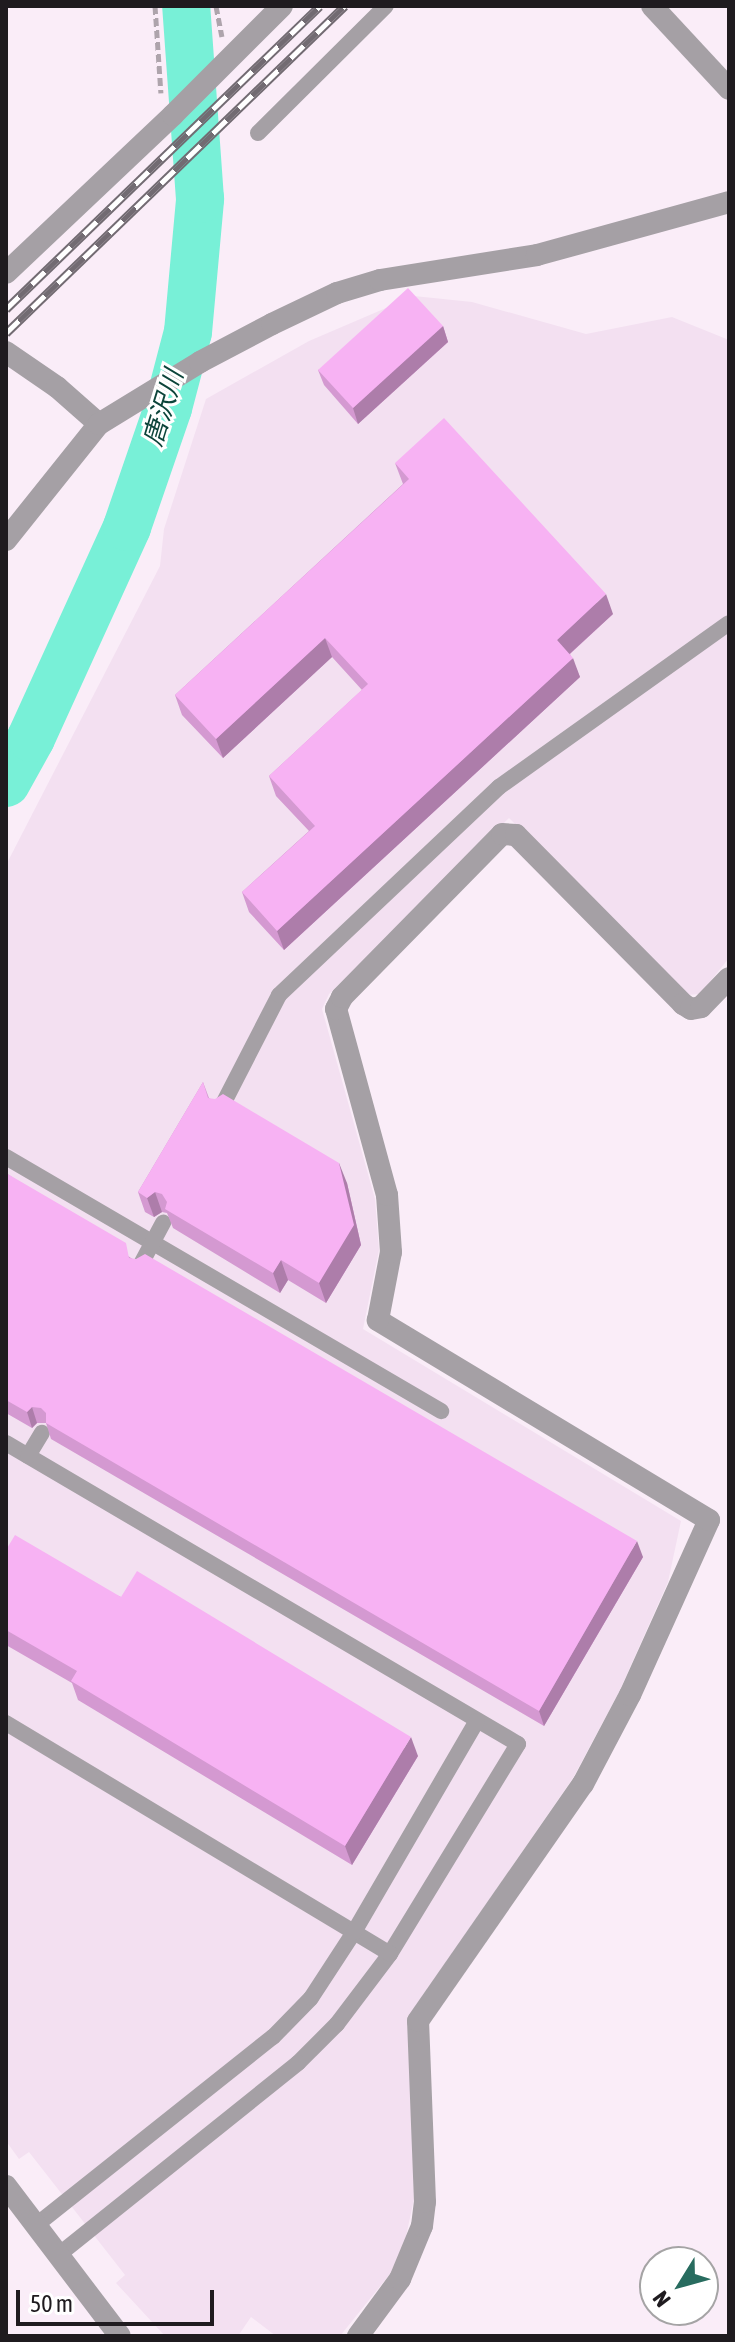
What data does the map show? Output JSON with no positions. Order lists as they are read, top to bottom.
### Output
{
  "water": ["唐沢川"],
  "scale_bar": "50 m",
  "north": "bottom left"
}
